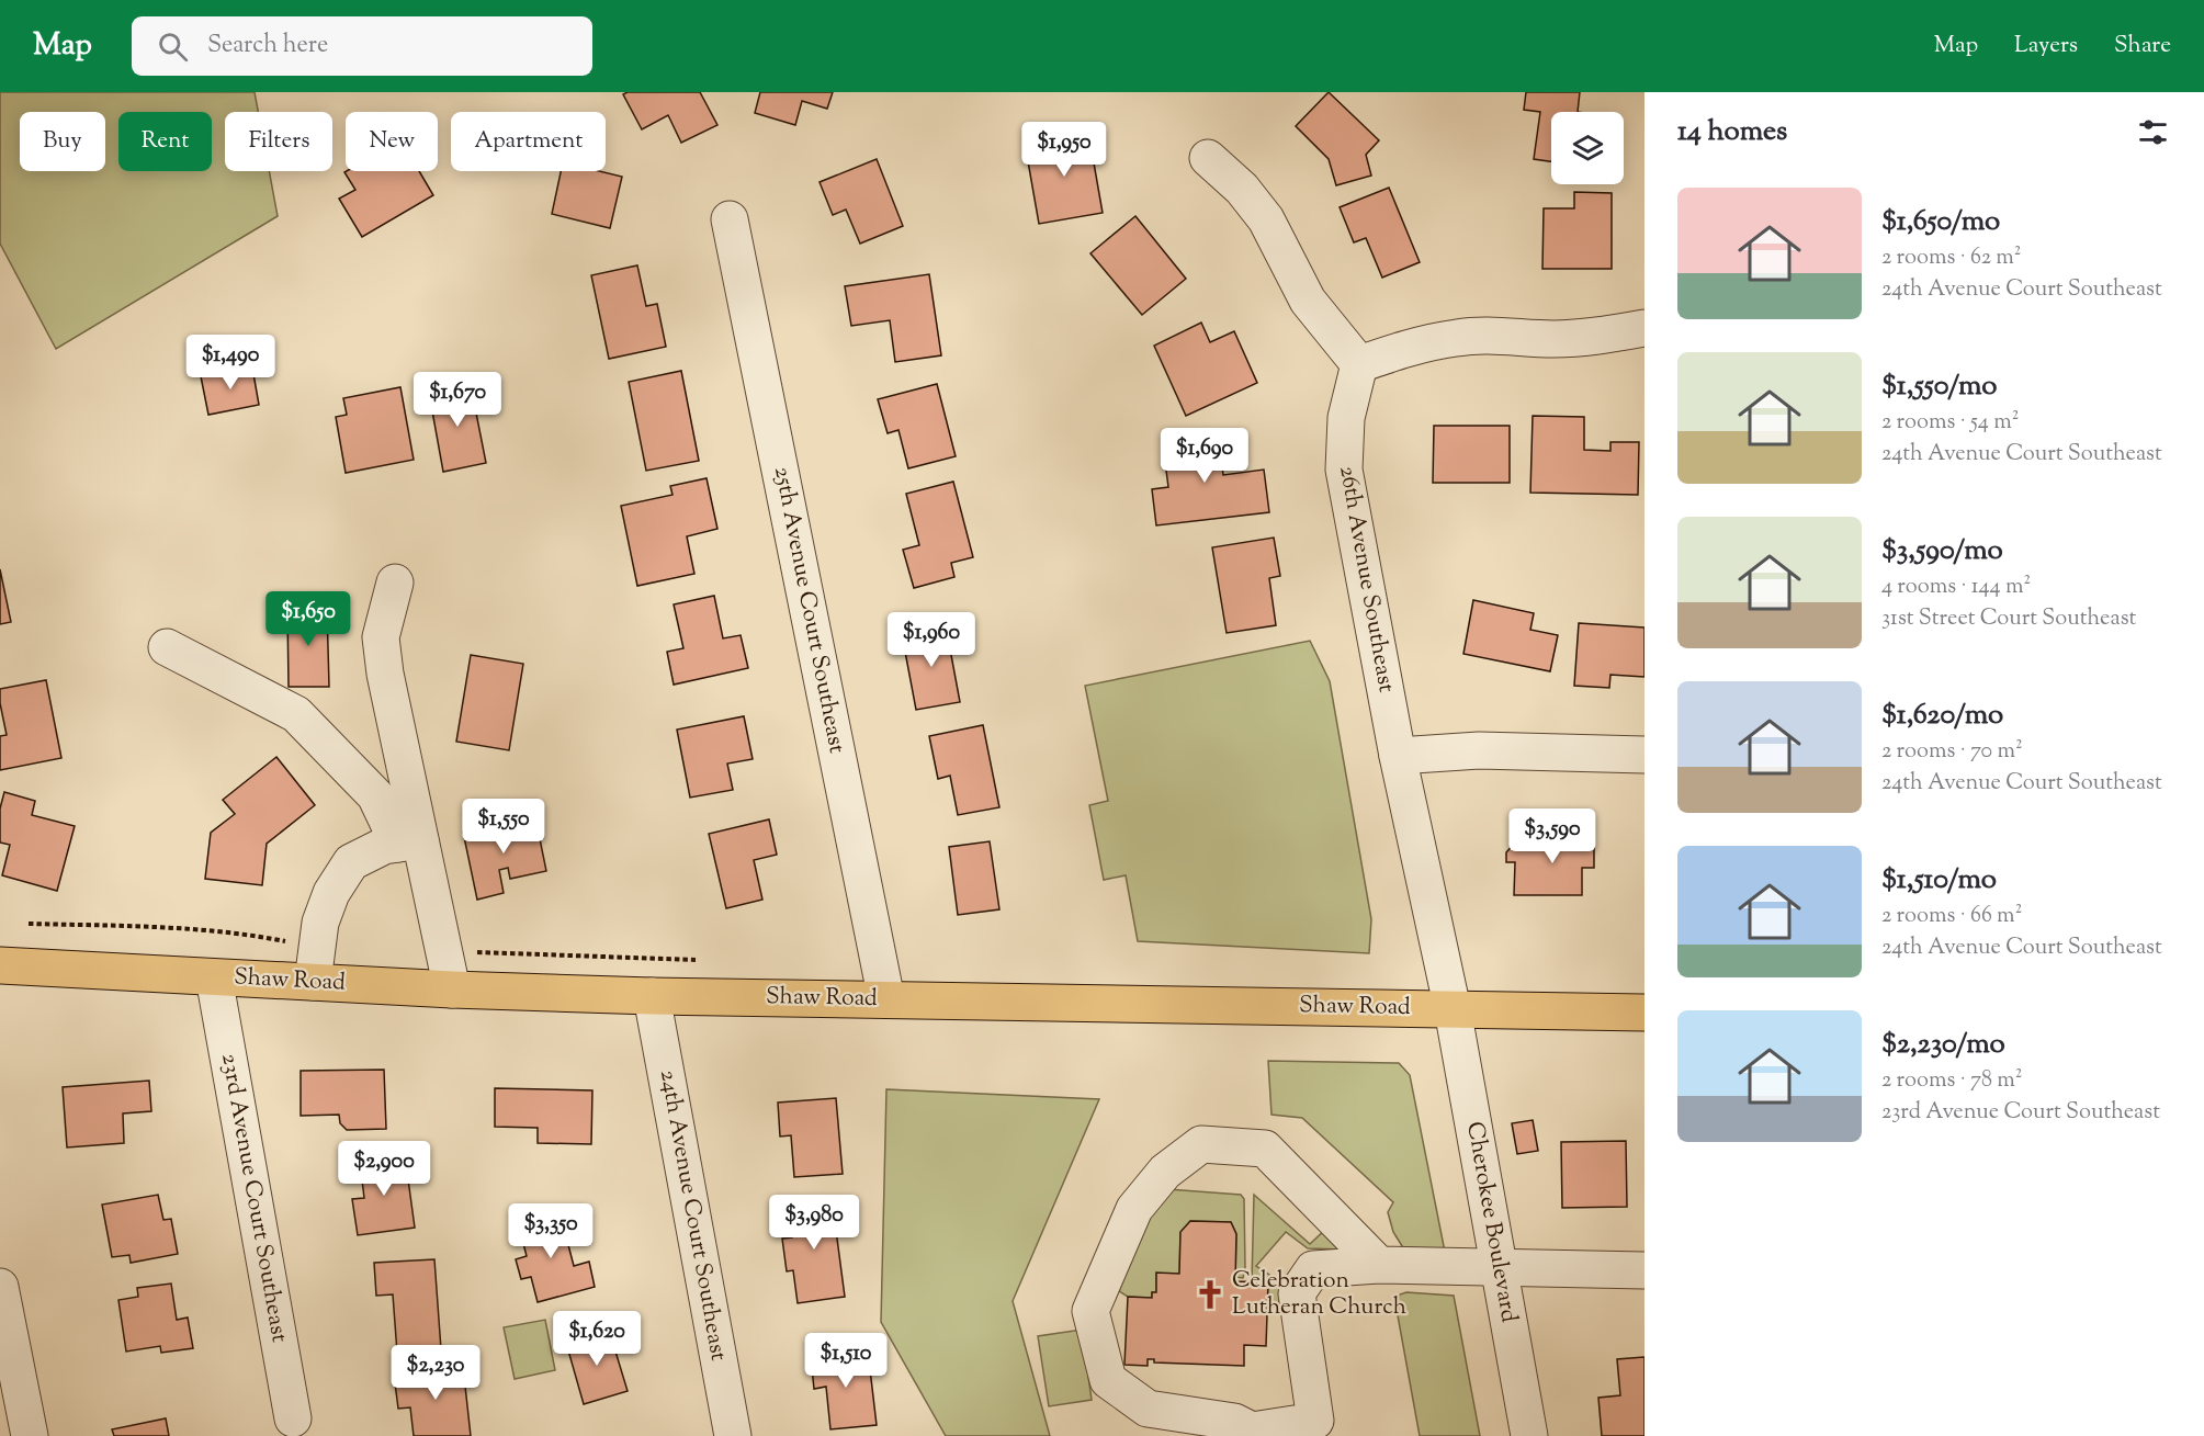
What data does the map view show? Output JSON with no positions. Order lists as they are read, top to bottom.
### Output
{
  "streets": {
    "main road": ["Shaw Road"],
    "street": [
      "26th Avenue Southeast",
      "25th Avenue Court Southeast",
      "23rd Avenue Court Southeast",
      "24th Avenue Court Southeast",
      "Cherokee Boulevard"
    ]
  },
  "crossings": [
    ["26th Avenue Southeast", "Shaw Road"],
    ["26th Avenue Southeast", "Cherokee Boulevard"],
    ["25th Avenue Court Southeast", "Shaw Road"],
    ["Shaw Road", "23rd Avenue Court Southeast"],
    ["Shaw Road", "24th Avenue Court Southeast"],
    ["Shaw Road", "Cherokee Boulevard"]
  ],
  "places": {
    "church": ["Celebration Lutheran Church"]
  },
  "page": {
    "header": "Map",
    "search": "Search here",
    "nav": ["Map", "Layers", "Share"],
    "heading": "14 homes",
    "chip": [
      "Buy",
      "Rent",
      "Filters",
      "New",
      "Apartment"
    ],
    "price": [
      "$1,950",
      "$1,490",
      "$1,670",
      "$1,690",
      "$1,650",
      "$1,960",
      "$1,550",
      "$3,590",
      "$2,900",
      "$3,980",
      "$3,350",
      "$1,620",
      "$1,510",
      "$2,230"
    ],
    "list": [
      {
        "name": "$1,650/mo",
        "note": "2 rooms · 62 m² · 24th Avenue Court Southeast"
      },
      {
        "name": "$1,550/mo",
        "note": "2 rooms · 54 m² · 24th Avenue Court Southeast"
      },
      {
        "name": "$3,590/mo",
        "note": "4 rooms · 144 m² · 31st Street Court Southeast"
      },
      {
        "name": "$1,620/mo",
        "note": "2 rooms · 70 m² · 24th Avenue Court Southeast"
      },
      {
        "name": "$1,510/mo",
        "note": "2 rooms · 66 m² · 24th Avenue Court Southeast"
      },
      {
        "name": "$2,230/mo",
        "note": "2 rooms · 78 m² · 23rd Avenue Court Southeast"
      }
    ]
  }
}
